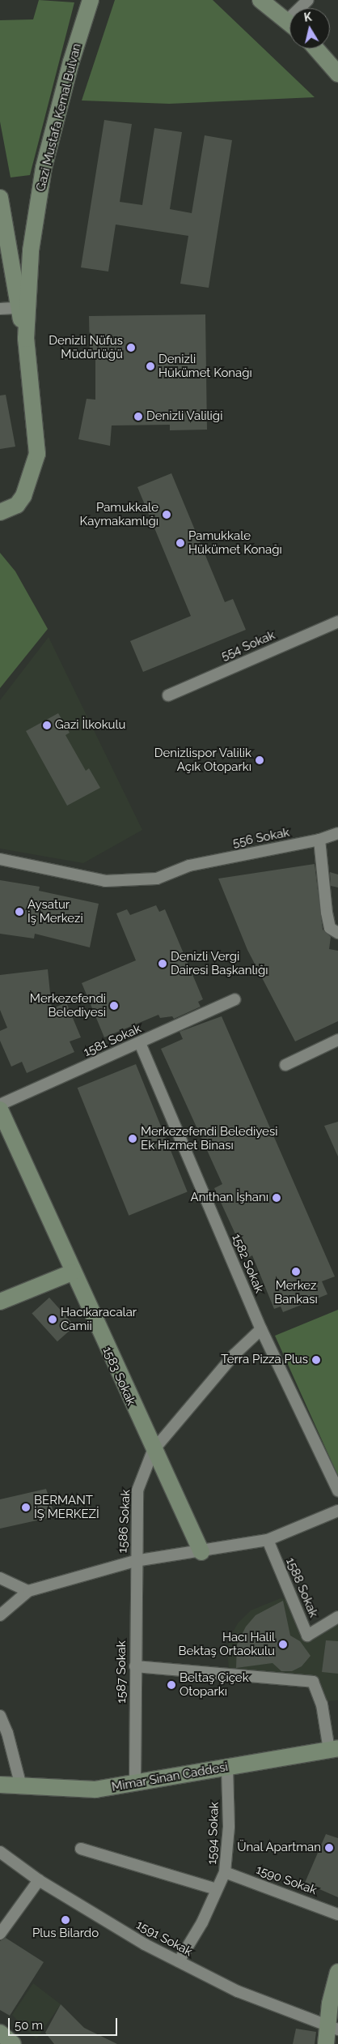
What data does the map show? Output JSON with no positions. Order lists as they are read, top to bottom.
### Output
{
  "streets": {
    "main road": ["Gazi Mustafa Kemal Bulvan", "1583 Sokak", "Mimar Sinan Caddesi"],
    "street": [
      "554 Sokak",
      "556 Sokak",
      "1581 Sokak",
      "1582 Sokak",
      "1586 Sokak",
      "1588 Sokak",
      "1587 Sokak",
      "1594 Sokak",
      "1590 Sokak",
      "1591 Sokak"
    ]
  },
  "crossings": [
    ["1581 Sokak", "1582 Sokak"],
    ["1582 Sokak", "1586 Sokak"],
    ["1583 Sokak", "1586 Sokak"],
    ["1586 Sokak", "1587 Sokak"],
    ["1587 Sokak", "Mimar Sinan Caddesi"],
    ["Mimar Sinan Caddesi", "1594 Sokak"],
    ["1594 Sokak", "1590 Sokak"],
    ["1594 Sokak", "1591 Sokak"]
  ],
  "places": [
    "Denizli Nüfus Müdürlüğü",
    "Denizli Hükümet Konağı",
    "Denizli Valiliği",
    "Pamukkale Kaymakamlığı",
    "Pamukkale Hükümet Konağı",
    "Gazi İlkokulu",
    "Denizlispor Valilik Açık Otoparkı",
    "Aysatur İş Merkezi",
    "Denizli Vergi Dairesi Başkanlığı",
    "Merkezefendi Belediyesi",
    "Merkezefendi Belediyesi Ek Hizmet Binası",
    "Anıthan İşhanı",
    "Merkez Bankası",
    "Hacıkaracalar Camii",
    "Terra Pizza Plus",
    "BERMANT İŞ MERKEZİ",
    "Hacı Halil Bektaş Ortaokulu",
    "Beltaş Çiçek Otoparkı",
    "Ünal Apartman",
    "Plus Bilardo"
  ],
  "scale_bar": "50 m",
  "north": "top"
}
